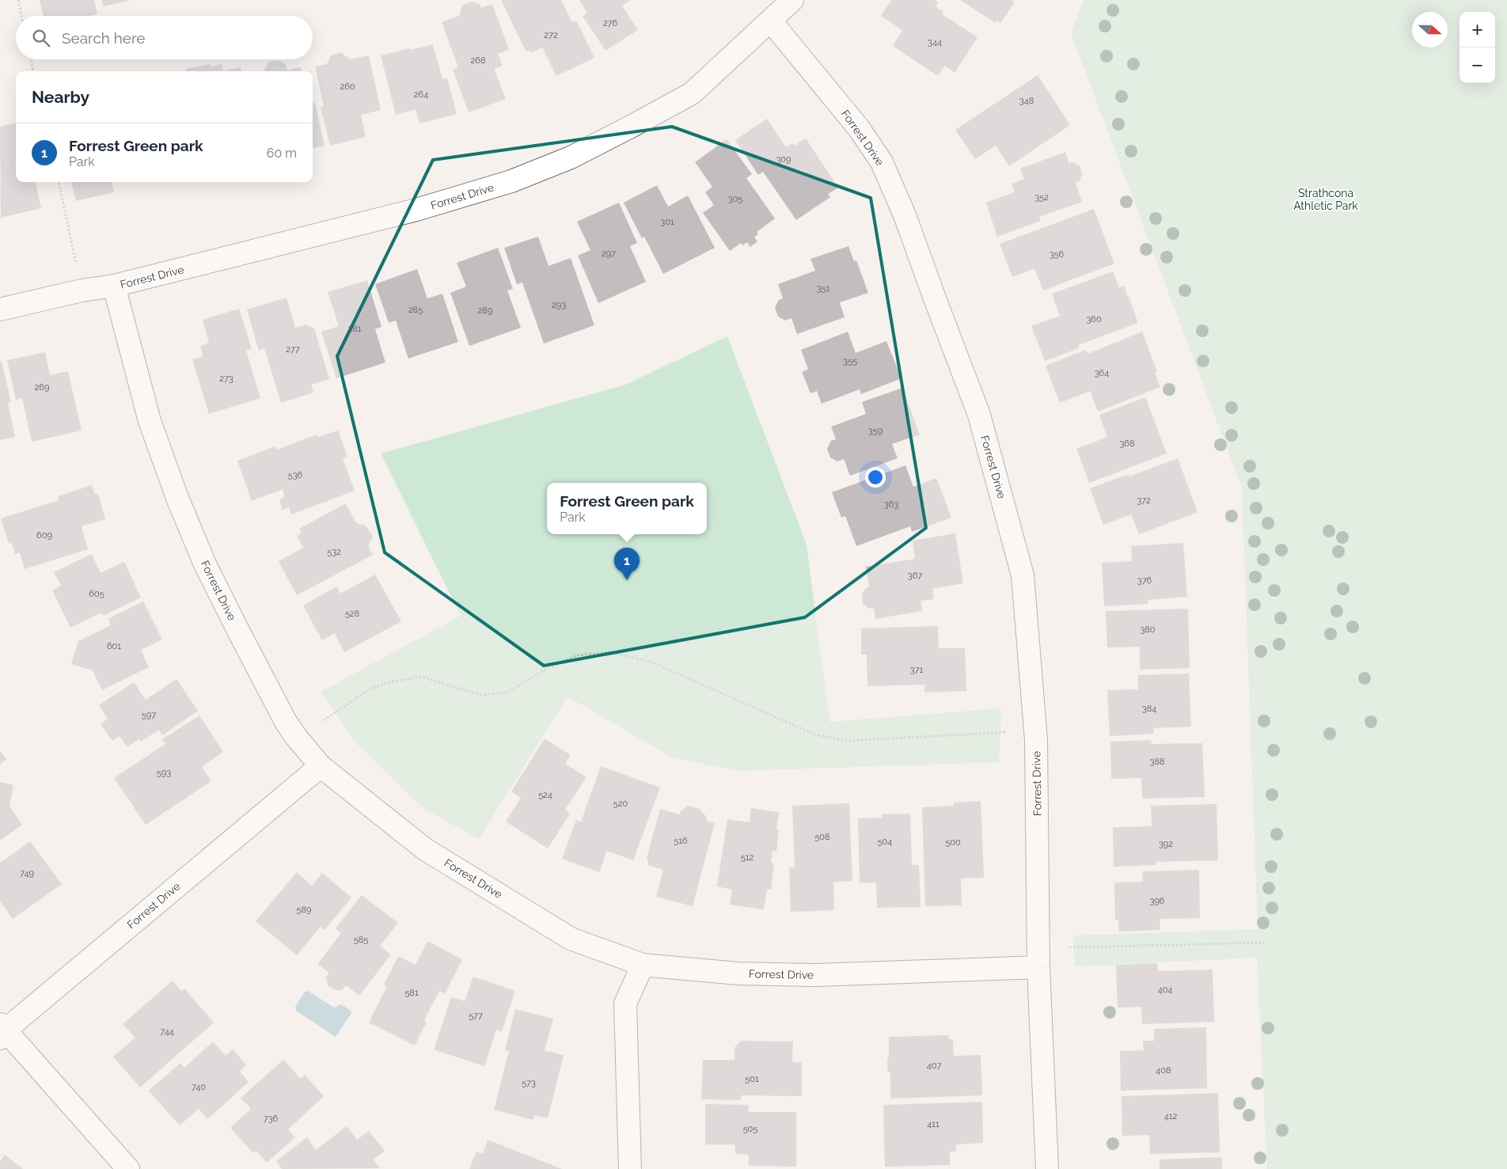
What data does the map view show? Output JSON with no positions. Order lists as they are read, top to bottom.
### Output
{
  "streets": {
    "street": ["Forrest Drive"]
  },
  "parks": ["Strathcona Athletic Park"],
  "house_numbers": [
    "276",
    "272",
    "344",
    "268",
    "260",
    "264",
    "348",
    "309",
    "352",
    "305",
    "301",
    "297",
    "356",
    "351",
    "293",
    "285",
    "289",
    "360",
    "281",
    "277",
    "355",
    "364",
    "273",
    "269",
    "359",
    "368",
    "536",
    "372",
    "363",
    "609",
    "532",
    "367",
    "376",
    "605",
    "528",
    "380",
    "601",
    "371",
    "384",
    "597",
    "388",
    "593",
    "524",
    "520",
    "508",
    "516",
    "504",
    "500",
    "392",
    "512",
    "749",
    "396",
    "589",
    "585",
    "404",
    "581",
    "577",
    "744",
    "407",
    "408",
    "501",
    "573",
    "740",
    "412",
    "736",
    "411",
    "505"
  ],
  "north": "right",
  "page": {
    "map_buttons": ["+", "−"],
    "search": "Search here",
    "heading": "Nearby",
    "list": [
      {
        "mark": "1",
        "name": "Forrest Green park",
        "note": "Park",
        "value": "60 m"
      }
    ],
    "popup": ["Forrest Green park", "Park"],
    "pins": "1"
  }
}
